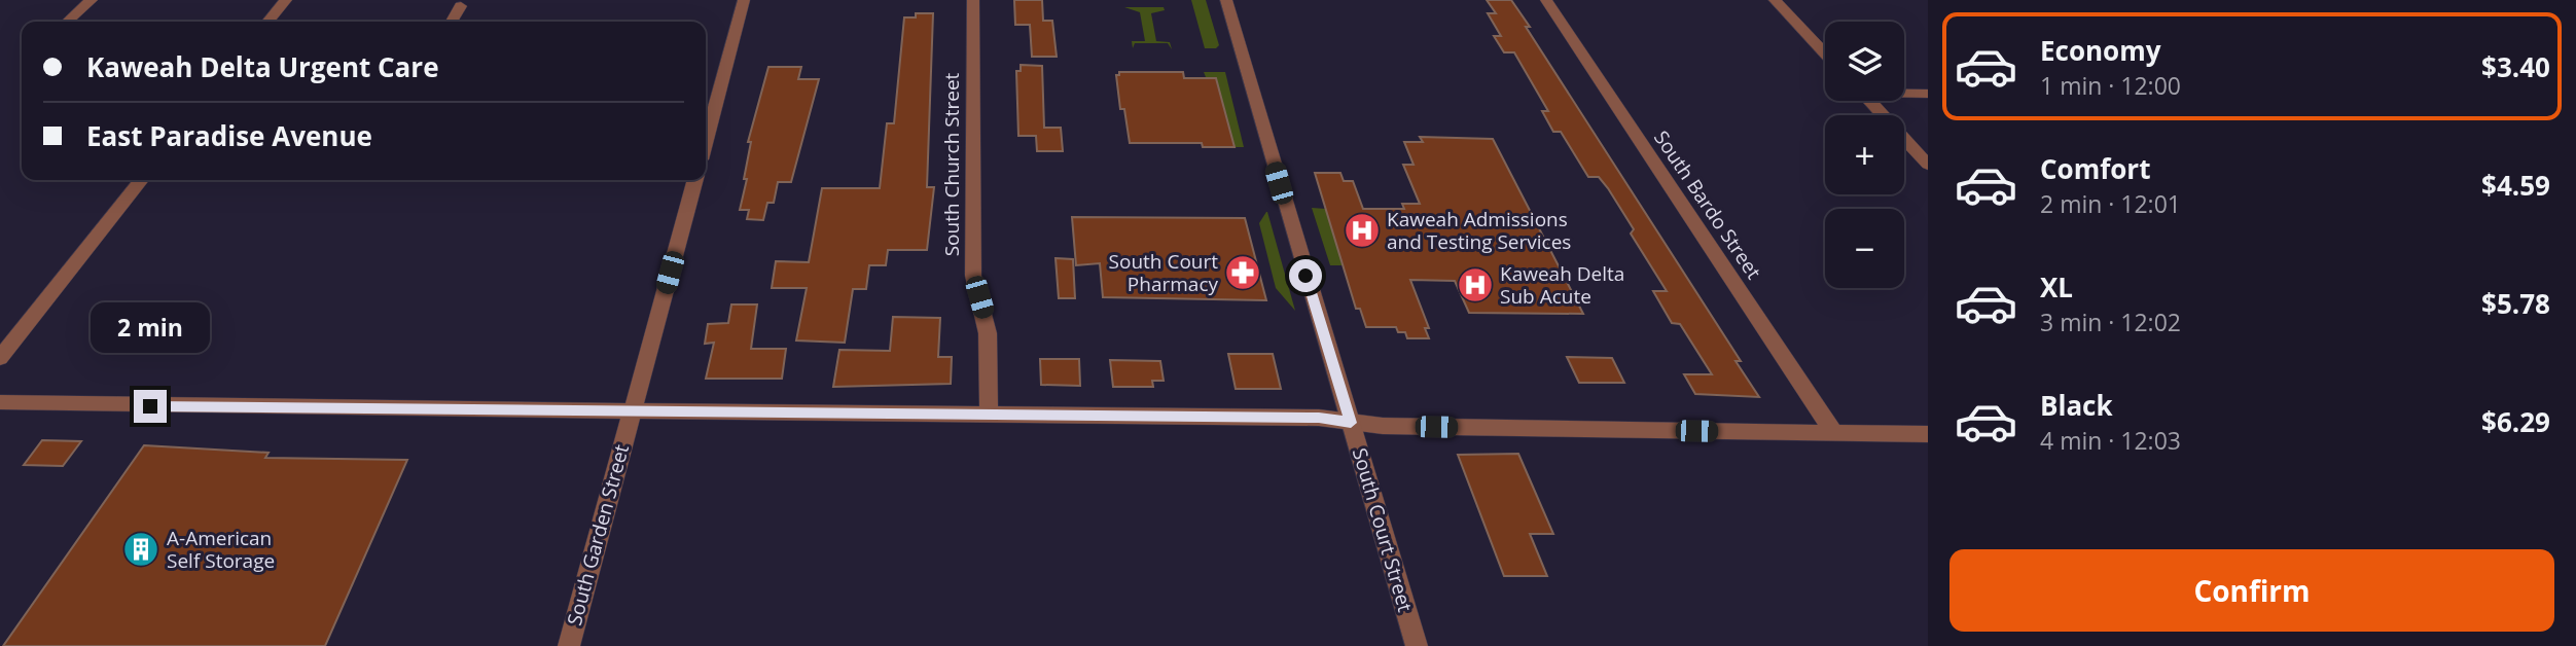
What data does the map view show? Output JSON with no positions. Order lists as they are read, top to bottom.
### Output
{
  "streets": {
    "street": [
      "South Church Street",
      "South Bardo Street",
      "South Court Street",
      "South Garden Street"
    ]
  },
  "places": {
    "hospital": ["Kaweah Admissions and Testing Services", "Kaweah Delta Sub Acute"],
    "pharmacy": ["South Court Pharmacy"],
    "building": ["A-American Self Storage"]
  },
  "page": {
    "list": [
      {
        "name": "Economy",
        "note": "1 min · 12:00",
        "value": "$3.40"
      },
      {
        "name": "Comfort",
        "note": "2 min · 12:01",
        "value": "$4.59"
      },
      {
        "name": "XL",
        "note": "3 min · 12:02",
        "value": "$5.78"
      },
      {
        "name": "Black",
        "note": "4 min · 12:03",
        "value": "$6.29"
      }
    ],
    "map_buttons": ["+", "−"],
    "banner": ["Kaweah Delta Urgent Care", "East Paradise Avenue"],
    "bubble": "2 min",
    "buttons": "Confirm"
  }
}
